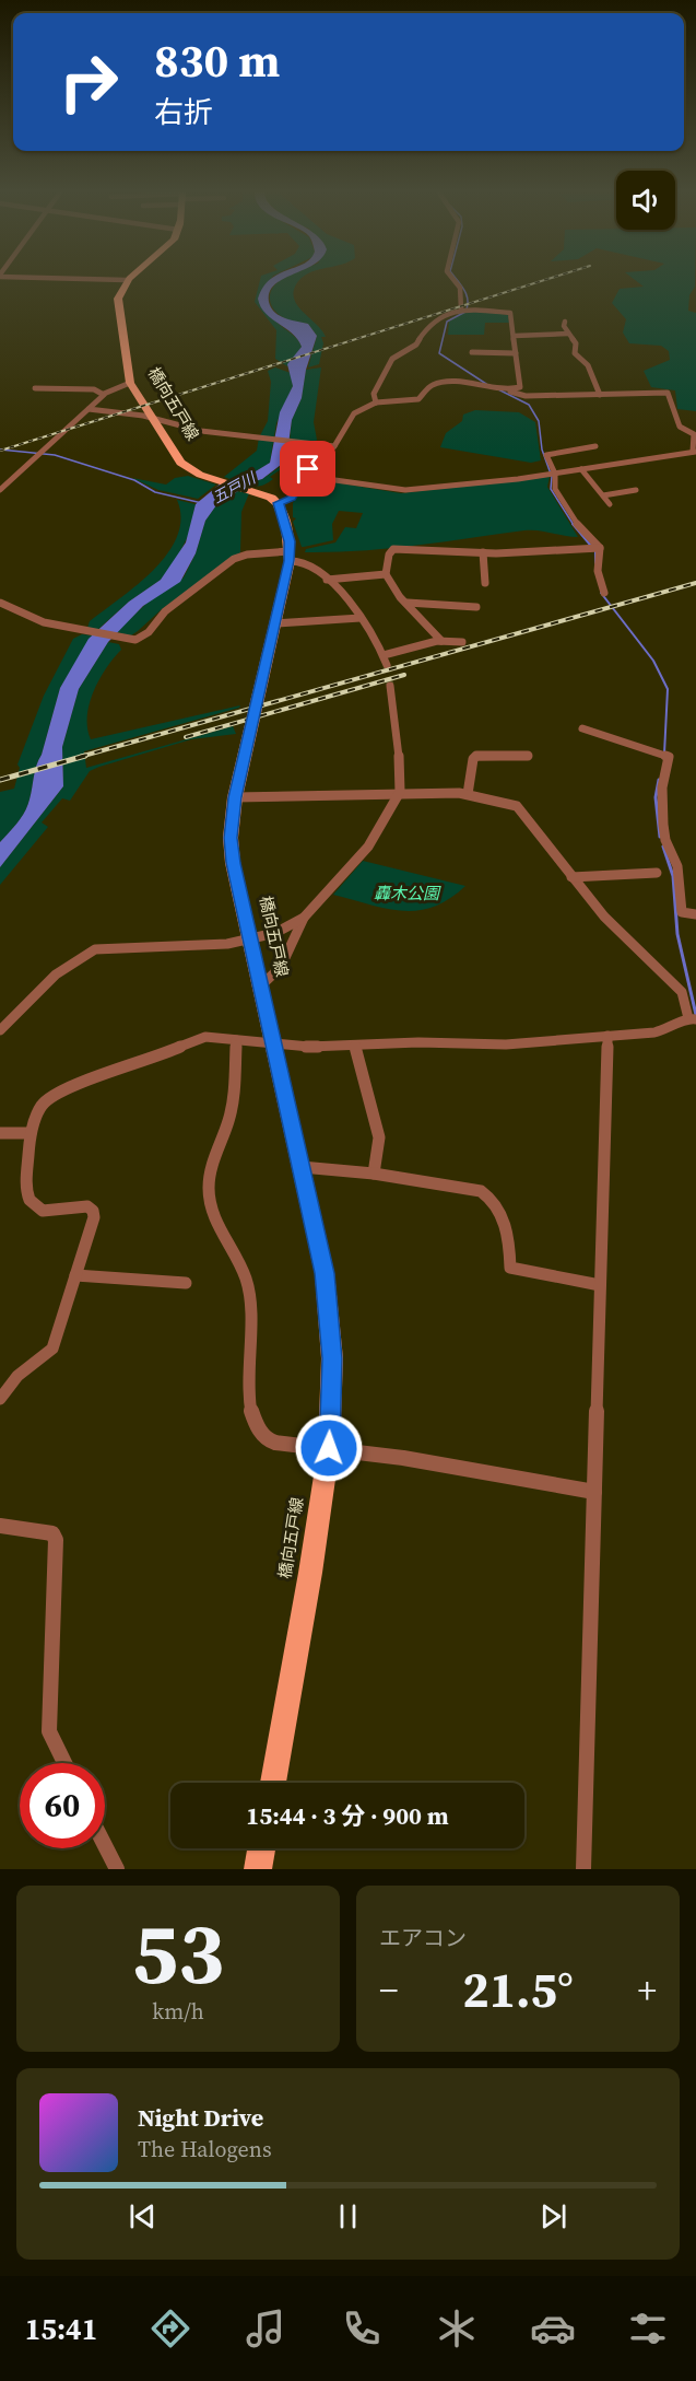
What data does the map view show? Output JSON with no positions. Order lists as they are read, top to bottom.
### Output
{
  "streets": {
    "main road": ["橋向五戸線"]
  },
  "water": ["五戸川"],
  "parks": ["轟木公園"],
  "page": {
    "turn": ["830 m", "右折"],
    "limit": "60",
    "trip": "15:44 · 3 分 · 900 m",
    "tile": [
      ["53", "km/h"],
      "エアコン"
    ],
    "heat": ["−", "21.5°", "+"],
    "song": ["Night Drive", "The Halogens"],
    "tabs": "15:41"
  }
}
